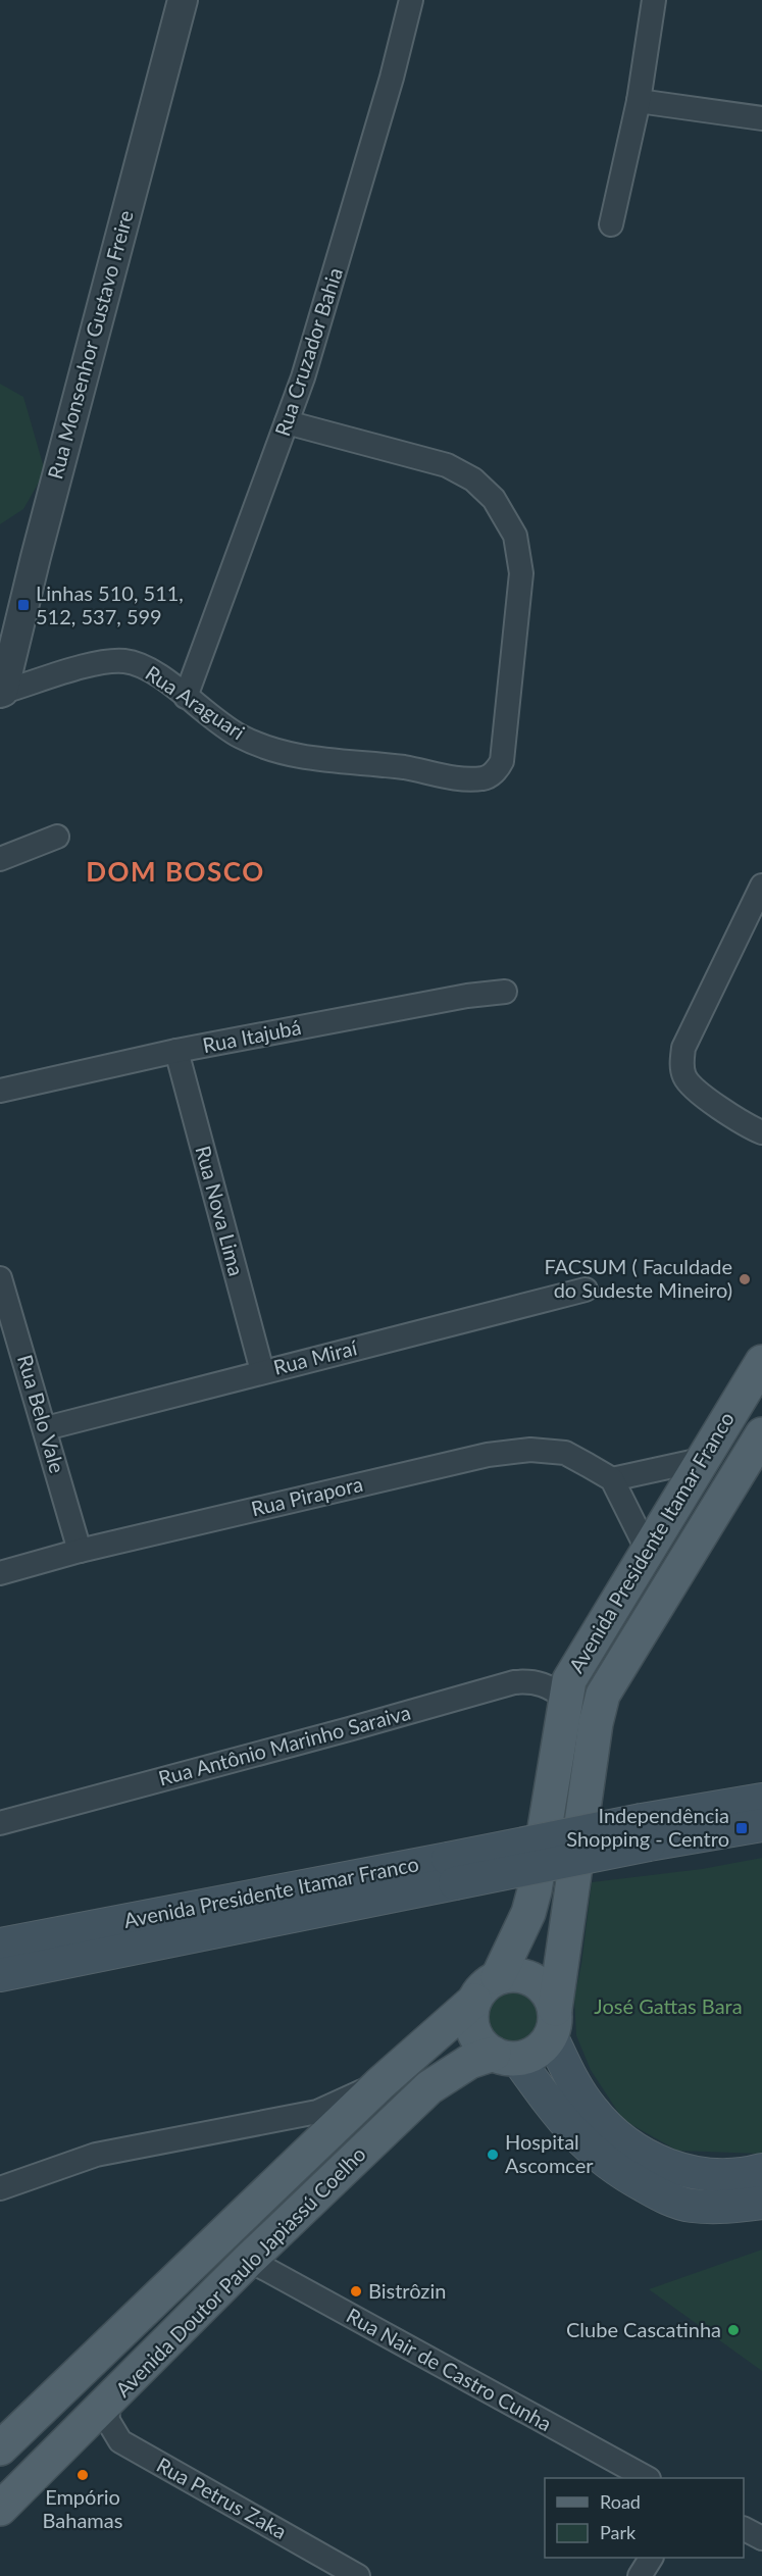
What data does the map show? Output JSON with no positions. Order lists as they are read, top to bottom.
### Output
{
  "streets": {
    "main road": ["Avenida Presidente Itamar Franco", "Avenida Doutor Paulo Japiassú Coelho"],
    "street": [
      "Rua Monsenhor Gustavo Freire",
      "Rua Cruzador Bahia",
      "Rua Araguari",
      "Rua Itajubá",
      "Rua Nova Lima",
      "Rua Miraí",
      "Rua Belo Vale",
      "Rua Pirapora",
      "Rua Antônio Marinho Saraiva",
      "Rua Nair de Castro Cunha",
      "Rua Petrus Zaka"
    ]
  },
  "crossings": [
    ["Rua Monsenhor Gustavo Freire", "Rua Araguari"],
    ["Rua Cruzador Bahia", "Rua Araguari"],
    ["Rua Itajubá", "Rua Nova Lima"],
    ["Rua Nova Lima", "Rua Miraí"],
    ["Rua Miraí", "Rua Belo Vale"],
    ["Rua Belo Vale", "Rua Pirapora"],
    ["Avenida Presidente Itamar Franco", "Rua Antônio Marinho Saraiva"],
    ["Avenida Presidente Itamar Franco", "Avenida Doutor Paulo Japiassú Coelho"],
    ["Avenida Doutor Paulo Japiassú Coelho", "Rua Nair de Castro Cunha"],
    ["Avenida Doutor Paulo Japiassú Coelho", "Rua Petrus Zaka"]
  ],
  "districts": ["DOM BOSCO"],
  "parks": ["José Gattas Bara"],
  "places": {
    "transit": ["Linhas 510, 511, 512, 537, 599", "Independência Shopping - Centro"],
    "other": [
      "FACSUM ( Faculdade do Sudeste Mineiro)",
      "Hospital Ascomcer",
      "Bistrôzin",
      "Clube Cascatinha",
      "Empório Bahamas"
    ]
  },
  "legend": ["Road", "Park"]
}
